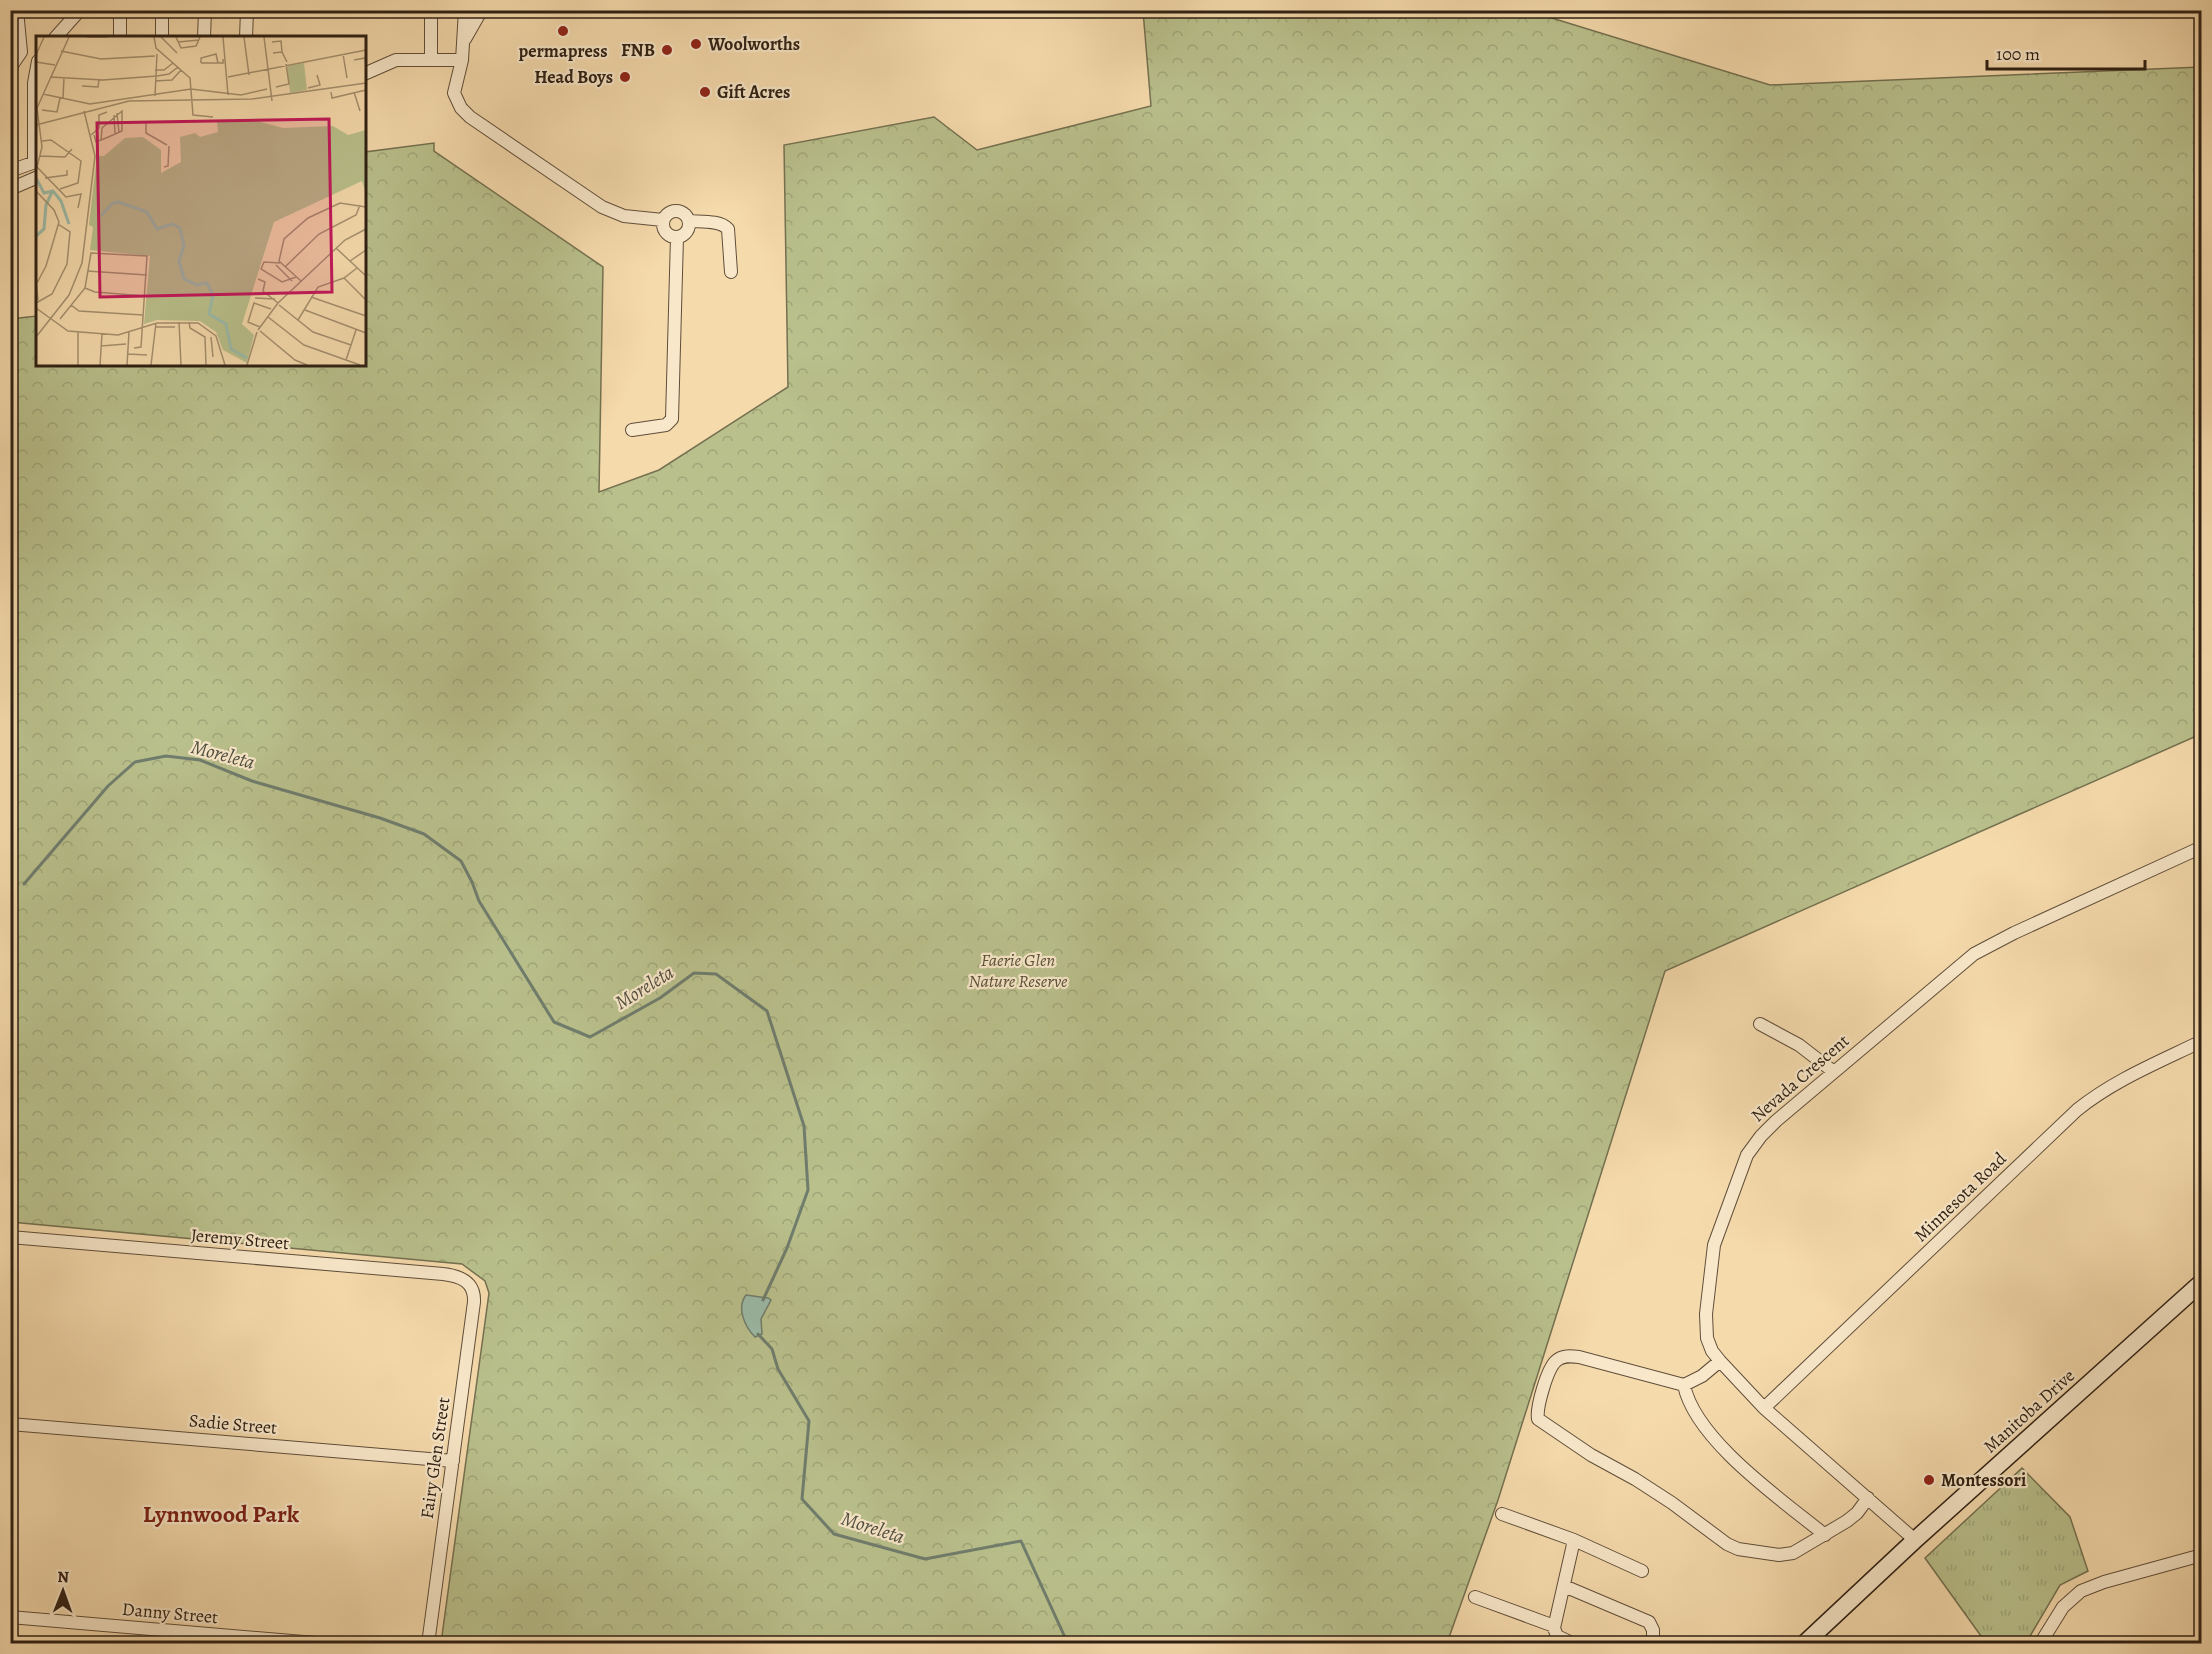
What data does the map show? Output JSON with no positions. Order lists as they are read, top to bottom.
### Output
{
  "streets": {
    "street": [
      "Nevada Crescent",
      "Minnesota Road",
      "Jeremy Street",
      "Manitoba Drive",
      "Sadie Street",
      "Fairy Glen Street",
      "Danny Street"
    ]
  },
  "crossings": [
    ["Nevada Crescent", "Minnesota Road"],
    ["Nevada Crescent", "Manitoba Drive"],
    ["Jeremy Street", "Fairy Glen Street"],
    ["Sadie Street", "Fairy Glen Street"]
  ],
  "districts": ["Lynnwood Park"],
  "water": ["Moreleta"],
  "parks": ["Faerie Glen Nature Reserve"],
  "places": [
    "permapress",
    "Woolworths",
    "FNB",
    "Head Boys",
    "Gift Acres",
    "Montessori"
  ],
  "scale_bar": "100 m",
  "north": "top"
}
